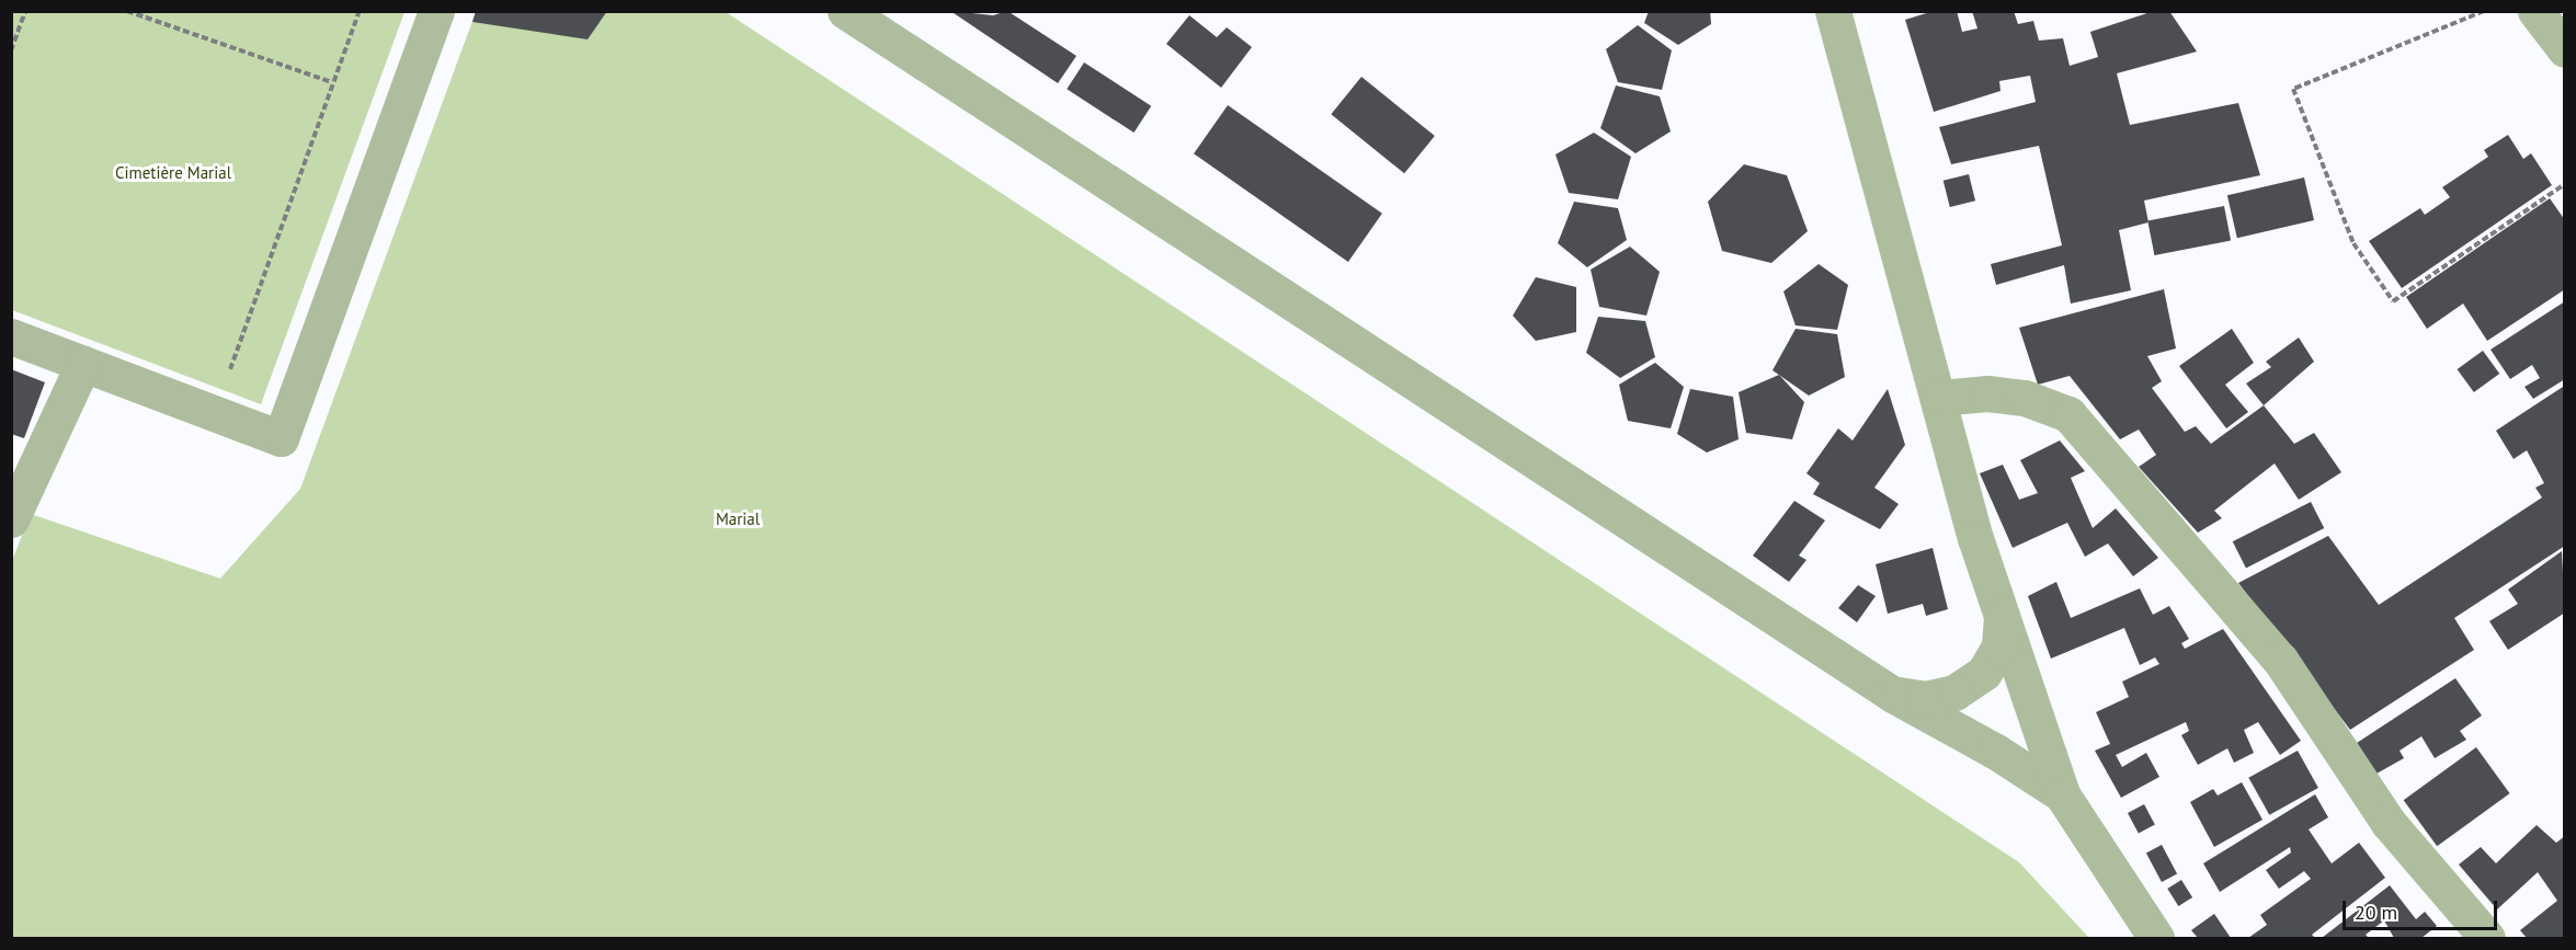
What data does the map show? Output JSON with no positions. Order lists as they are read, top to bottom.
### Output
{
  "parks": ["Cimetière Marial", "Marial"],
  "scale_bar": "20 m"
}
